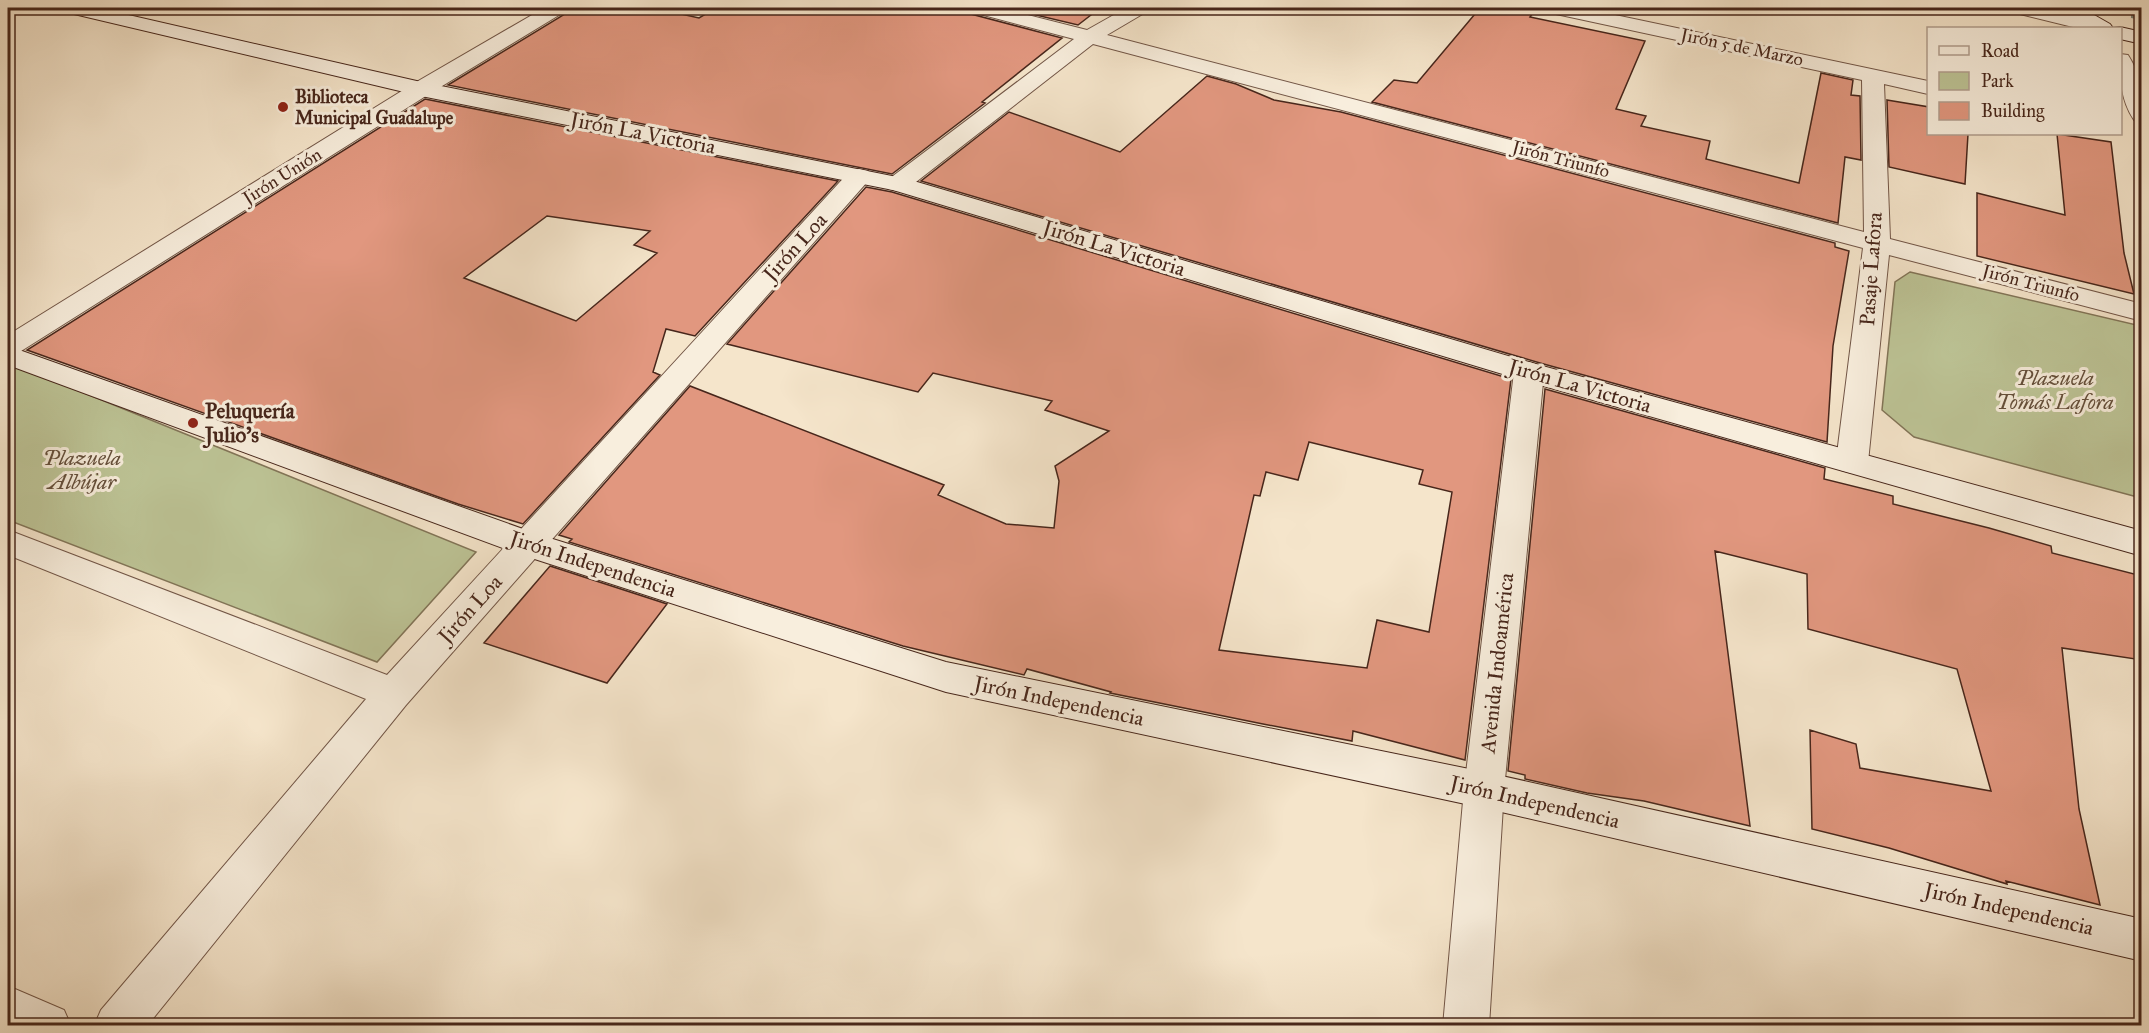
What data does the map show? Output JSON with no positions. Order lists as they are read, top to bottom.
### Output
{
  "streets": {
    "street": [
      "Jirón 5 de Marzo",
      "Jirón La Victoria",
      "Jirón Triunfo",
      "Jirón Unión",
      "Jirón Loa",
      "Pasaje Lafora",
      "Jirón Independencia",
      "Avenida Indoamérica"
    ]
  },
  "crossings": [
    ["Jirón 5 de Marzo", "Pasaje Lafora"],
    ["Jirón La Victoria", "Jirón Unión"],
    ["Jirón La Victoria", "Jirón Loa"],
    ["Jirón La Victoria", "Pasaje Lafora"],
    ["Jirón La Victoria", "Avenida Indoamérica"],
    ["Jirón Triunfo", "Pasaje Lafora"],
    ["Jirón Loa", "Jirón Independencia"],
    ["Jirón Independencia", "Avenida Indoamérica"]
  ],
  "parks": ["Plazuela Tomás Lafora", "Plazuela Albújar"],
  "places": ["Biblioteca Municipal Guadalupe", "Peluquería Julio's"],
  "legend": ["Road", "Park", "Building"]
}
